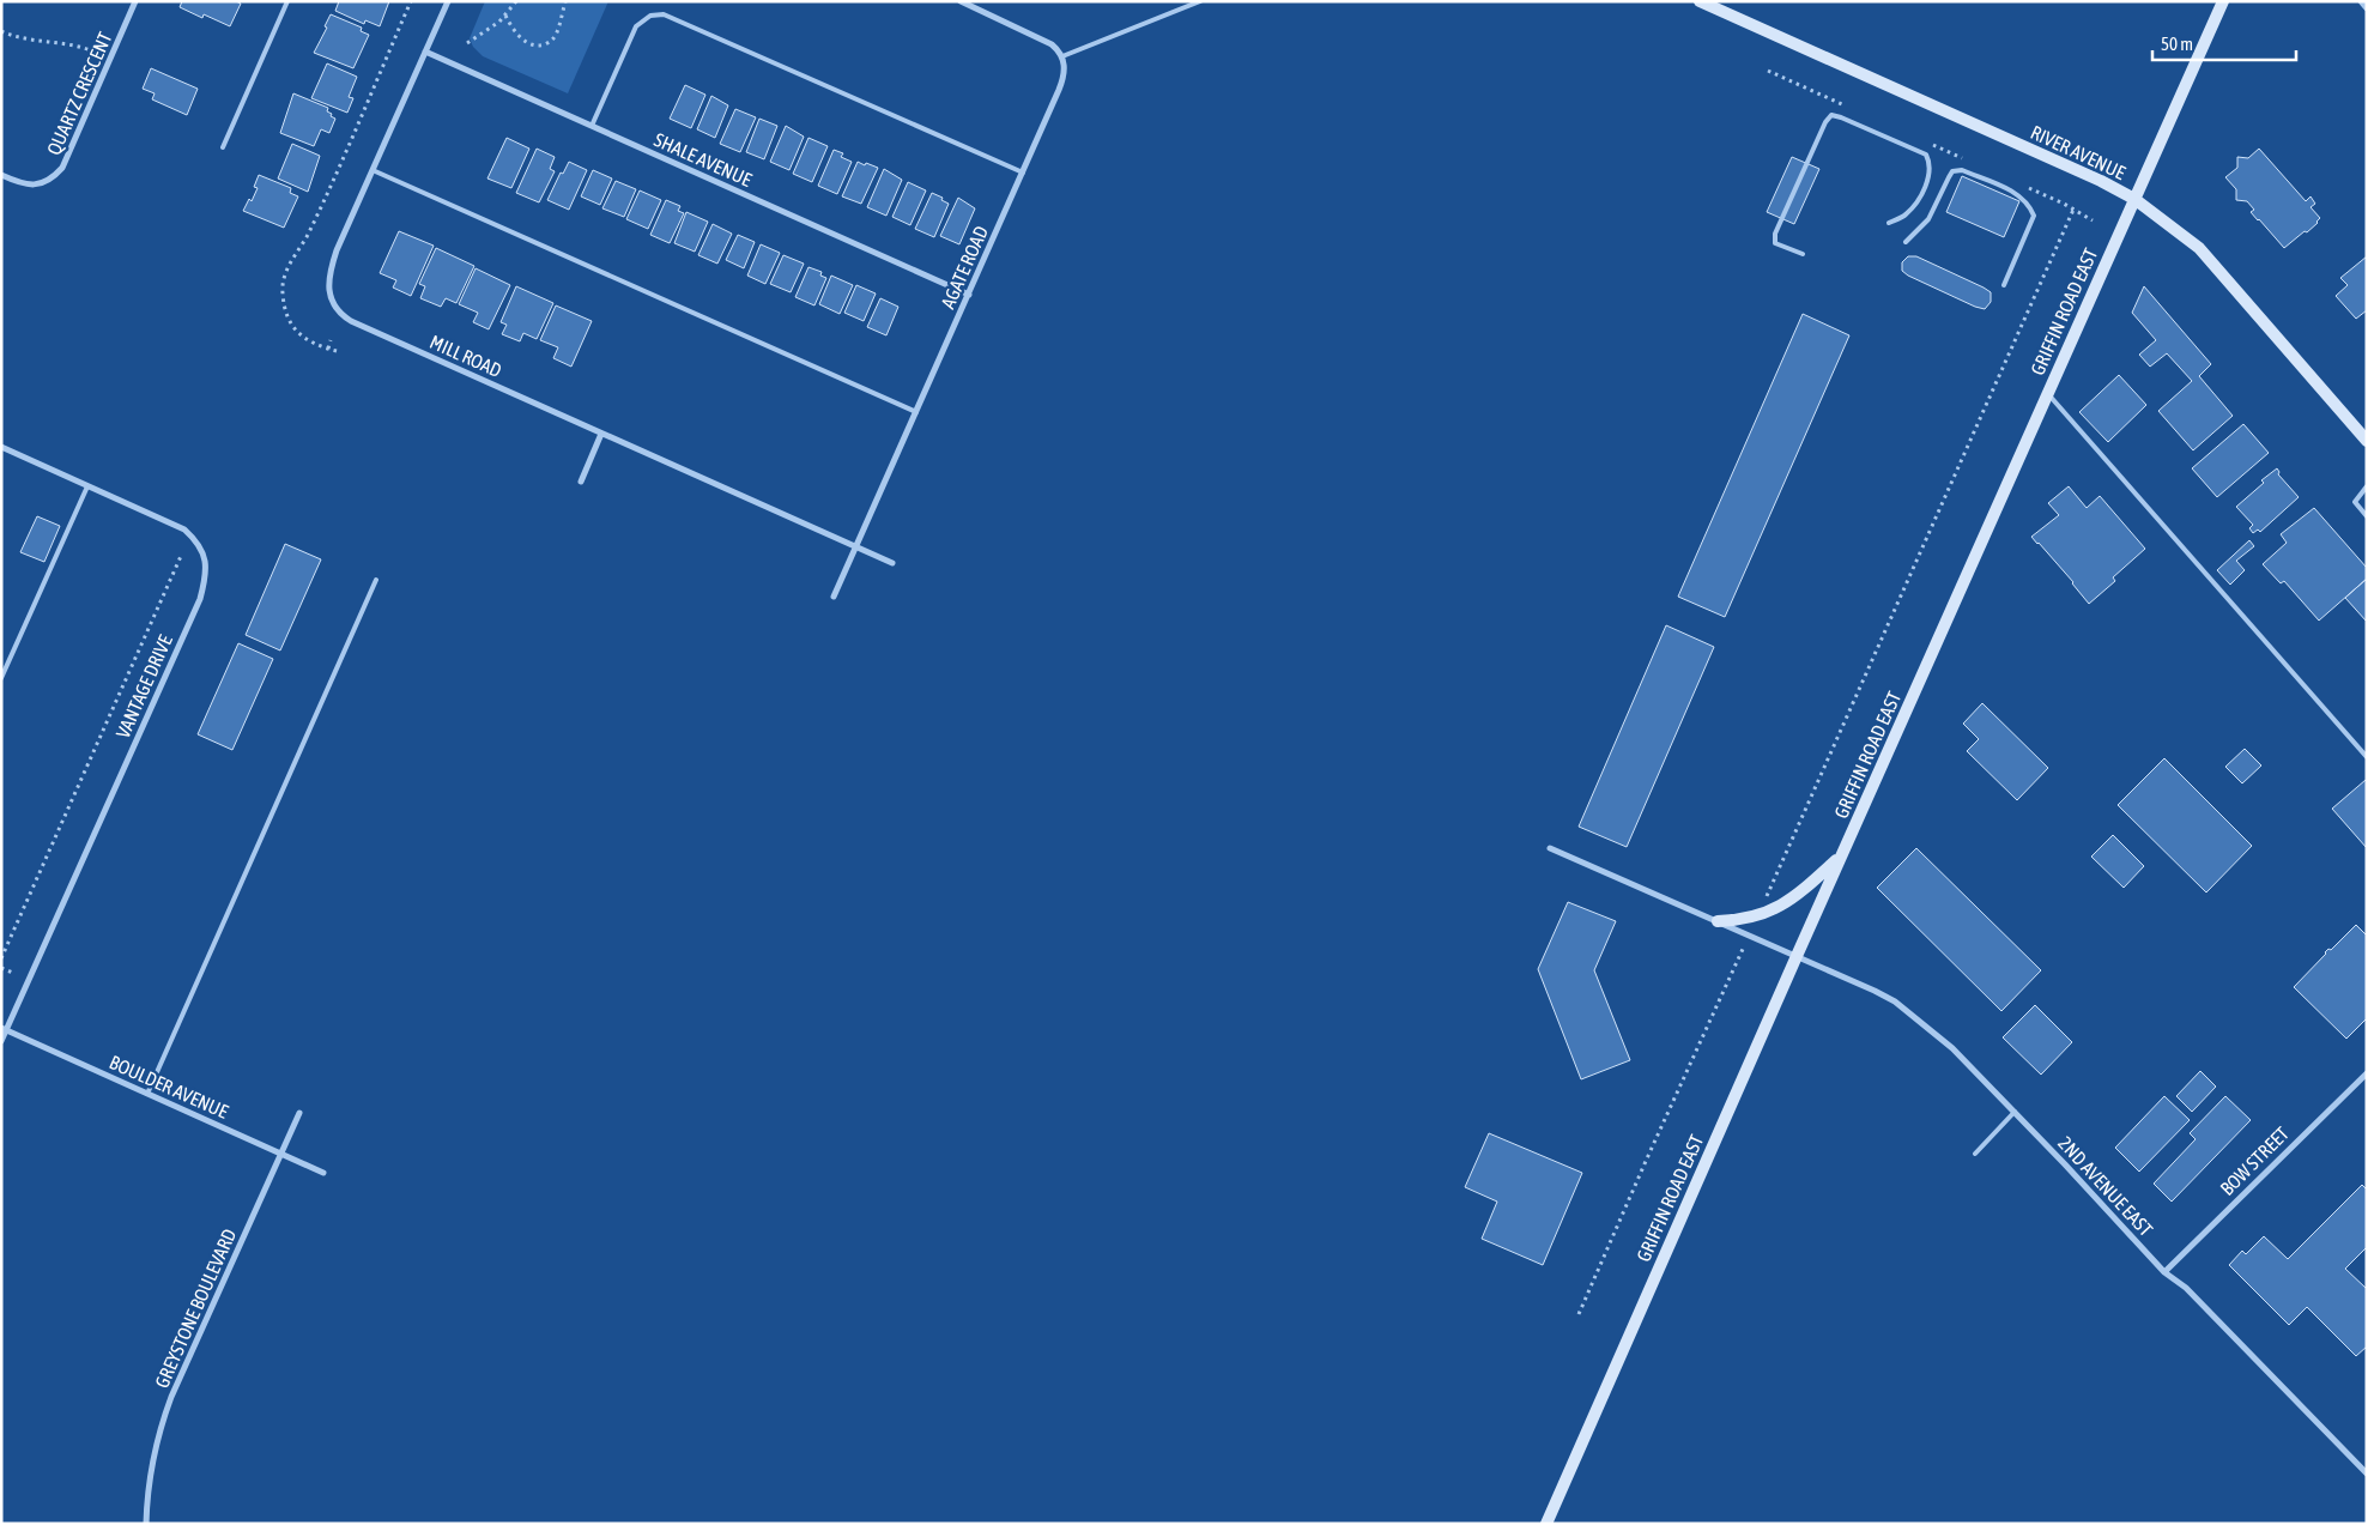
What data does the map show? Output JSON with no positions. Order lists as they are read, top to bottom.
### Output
{
  "streets": {
    "main road": ["RIVER AVENUE", "GRIFFIN ROAD EAST"],
    "street": [
      "QUARTZ CRESCENT",
      "SHALE AVENUE",
      "AGATE ROAD",
      "MILL ROAD",
      "VANTAGE DRIVE",
      "BOULDER AVENUE",
      "BOW STREET",
      "2ND AVENUE EAST",
      "GREYSTONE BOULEVARD"
    ]
  },
  "crossings": [
    ["RIVER AVENUE", "GRIFFIN ROAD EAST"],
    ["SHALE AVENUE", "AGATE ROAD"],
    ["SHALE AVENUE", "MILL ROAD"],
    ["AGATE ROAD", "MILL ROAD"],
    ["GRIFFIN ROAD EAST", "2ND AVENUE EAST"],
    ["VANTAGE DRIVE", "BOULDER AVENUE"],
    ["BOULDER AVENUE", "GREYSTONE BOULEVARD"],
    ["BOW STREET", "2ND AVENUE EAST"]
  ],
  "scale_bar": "50 m"
}
